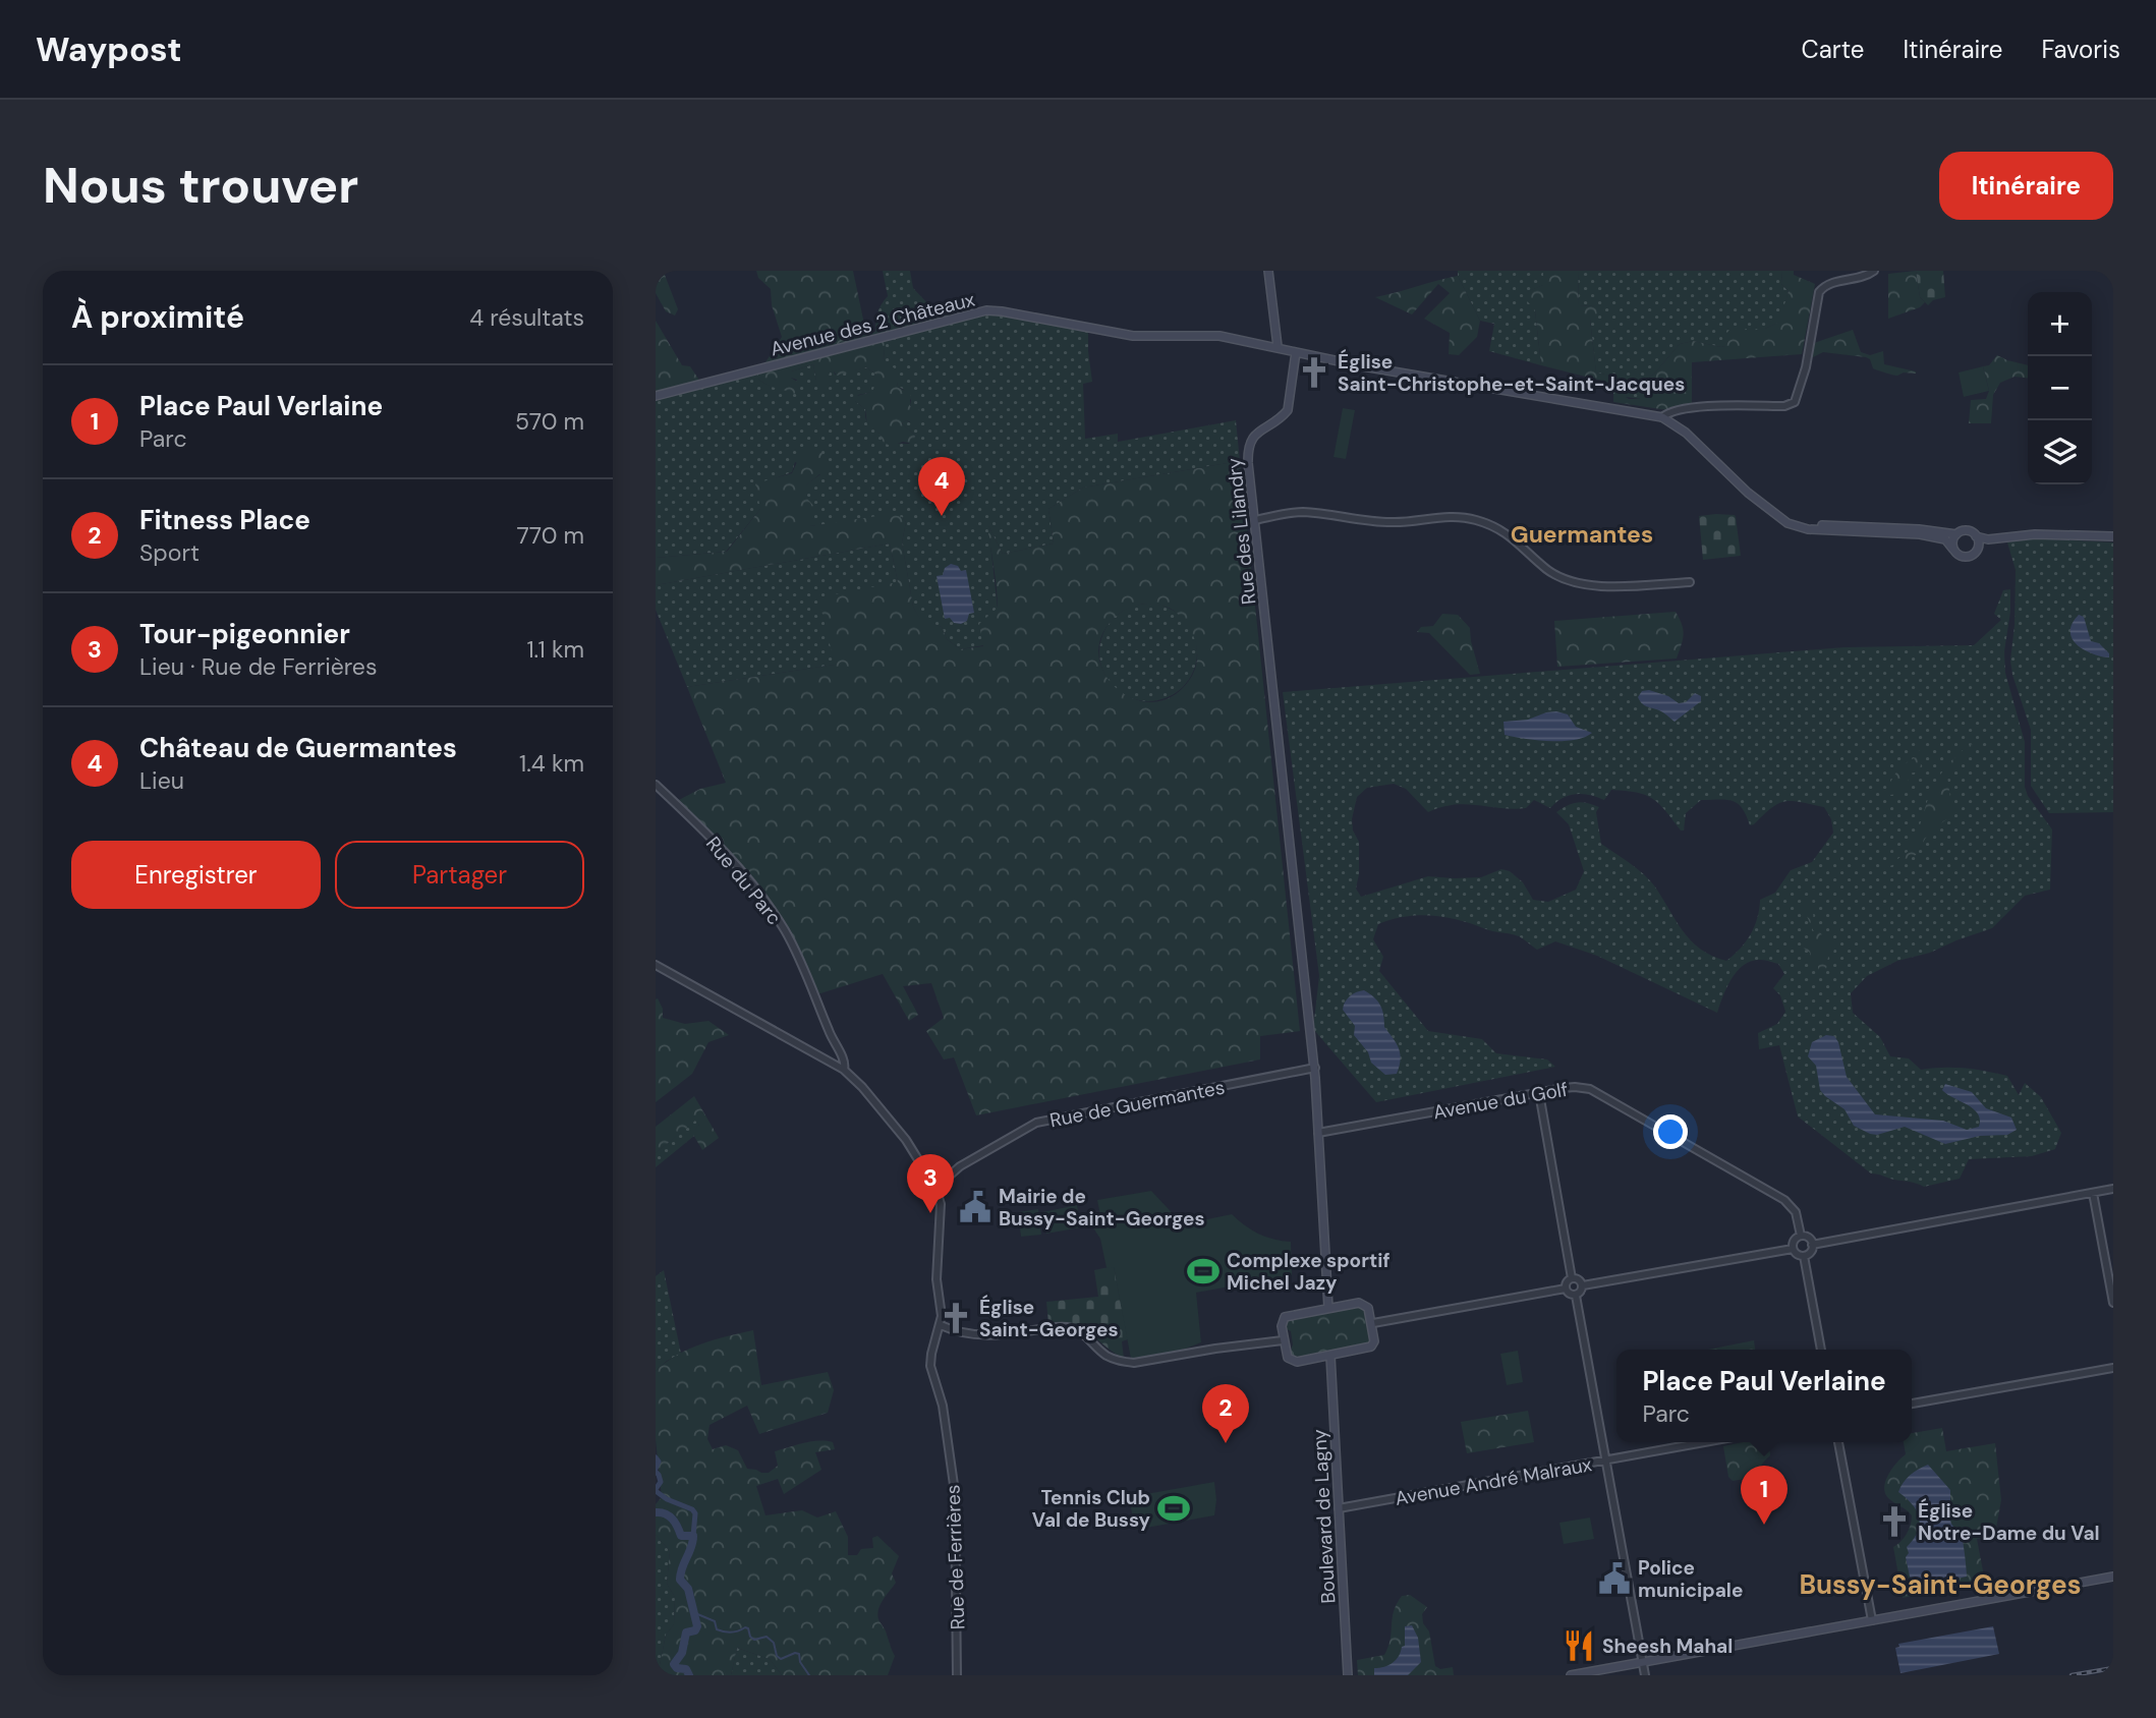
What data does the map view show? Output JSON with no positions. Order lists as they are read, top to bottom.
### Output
{
  "streets": {
    "main road": ["Avenue des 2 Châteaux", "Rue des Lilandry", "Boulevard de Lagny"],
    "street": [
      "Rue du Parc",
      "Avenue du Golf",
      "Rue de Guermantes",
      "Avenue André Malraux",
      "Rue de Ferrières"
    ]
  },
  "crossings": [
    ["Avenue des 2 Châteaux", "Rue des Lilandry"],
    ["Rue des Lilandry", "Rue de Guermantes"],
    ["Rue de Guermantes", "Rue de Ferrières"],
    ["Avenue André Malraux", "Boulevard de Lagny"]
  ],
  "districts": ["Guermantes", "Bussy-Saint-Georges"],
  "places": {
    "church": ["Église Saint-Christophe-et-Saint-Jacques", "Église Saint-Georges", "Église Notre-Dame du Val"],
    "public building": ["Mairie de Bussy-Saint-Georges", "Police municipale"],
    "sports": ["Complexe sportif Michel Jazy", "Tennis Club Val de Bussy"],
    "restaurant": ["Sheesh Mahal"]
  },
  "page": {
    "header": "Waypost",
    "nav": ["Carte", "Itinéraire", "Favoris"],
    "buttons": [
      "Itinéraire",
      ["Enregistrer", "Partager"]
    ],
    "title": "Nous trouver",
    "heading": ["À proximité", "4 résultats"],
    "map_buttons": ["+", "−"],
    "list": [
      {
        "mark": "1",
        "name": "Place Paul Verlaine",
        "note": "Parc",
        "value": "570 m"
      },
      {
        "mark": "2",
        "name": "Fitness Place",
        "note": "Sport",
        "value": "770 m"
      },
      {
        "mark": "3",
        "name": "Tour-pigeonnier",
        "note": "Lieu · Rue de Ferrières",
        "value": "1.1 km"
      },
      {
        "mark": "4",
        "name": "Château de Guermantes",
        "note": "Lieu",
        "value": "1.4 km"
      }
    ],
    "pins": [
      "4",
      "3",
      "2",
      "1"
    ],
    "popup": ["Place Paul Verlaine", "Parc"]
  }
}
